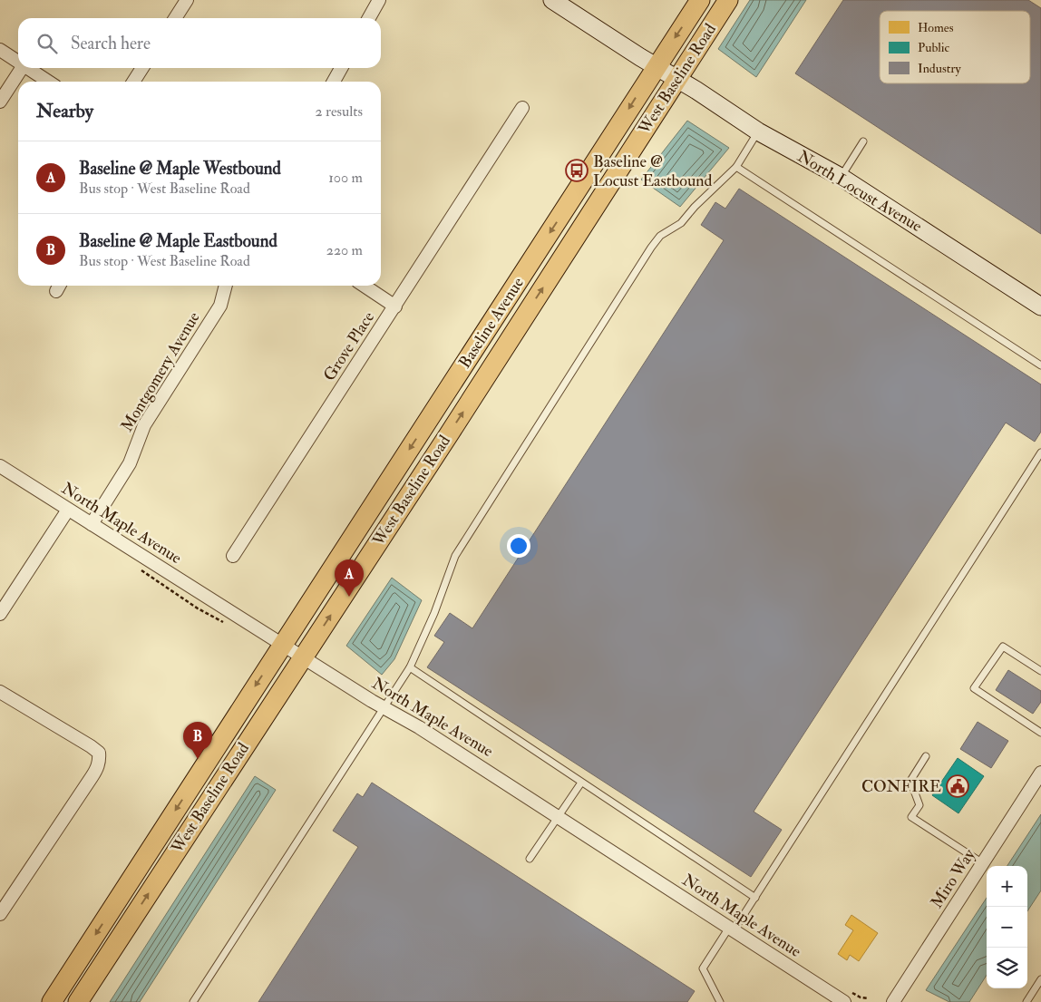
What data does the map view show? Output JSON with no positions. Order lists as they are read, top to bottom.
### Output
{
  "streets": {
    "main road": ["West Baseline Road", "Baseline Avenue"],
    "street": [
      "North Locust Avenue",
      "Grove Place",
      "Montgomery Avenue",
      "North Maple Avenue",
      "Miro Way"
    ]
  },
  "crossings": [
    ["West Baseline Road", "North Locust Avenue"],
    ["West Baseline Road", "Baseline Avenue"],
    ["West Baseline Road", "North Maple Avenue"],
    ["North Locust Avenue", "Baseline Avenue"],
    ["Baseline Avenue", "North Maple Avenue"],
    ["Montgomery Avenue", "North Maple Avenue"]
  ],
  "one_way": ["Baseline Avenue"],
  "places": {
    "bus stop": ["Baseline @ Locust Eastbound"],
    "public building": ["CONFIRE"]
  },
  "legend": ["Homes", "Public", "Industry"],
  "page": {
    "search": "Search here",
    "heading": ["Nearby", "2 results"],
    "list": [
      {
        "mark": "A",
        "name": "Baseline @ Maple Westbound",
        "note": "Bus stop · West Baseline Road",
        "value": "100 m"
      },
      {
        "mark": "B",
        "name": "Baseline @ Maple Eastbound",
        "note": "Bus stop · West Baseline Road",
        "value": "220 m"
      }
    ],
    "pins": ["A", "B"],
    "map_buttons": ["+", "−"]
  }
}
